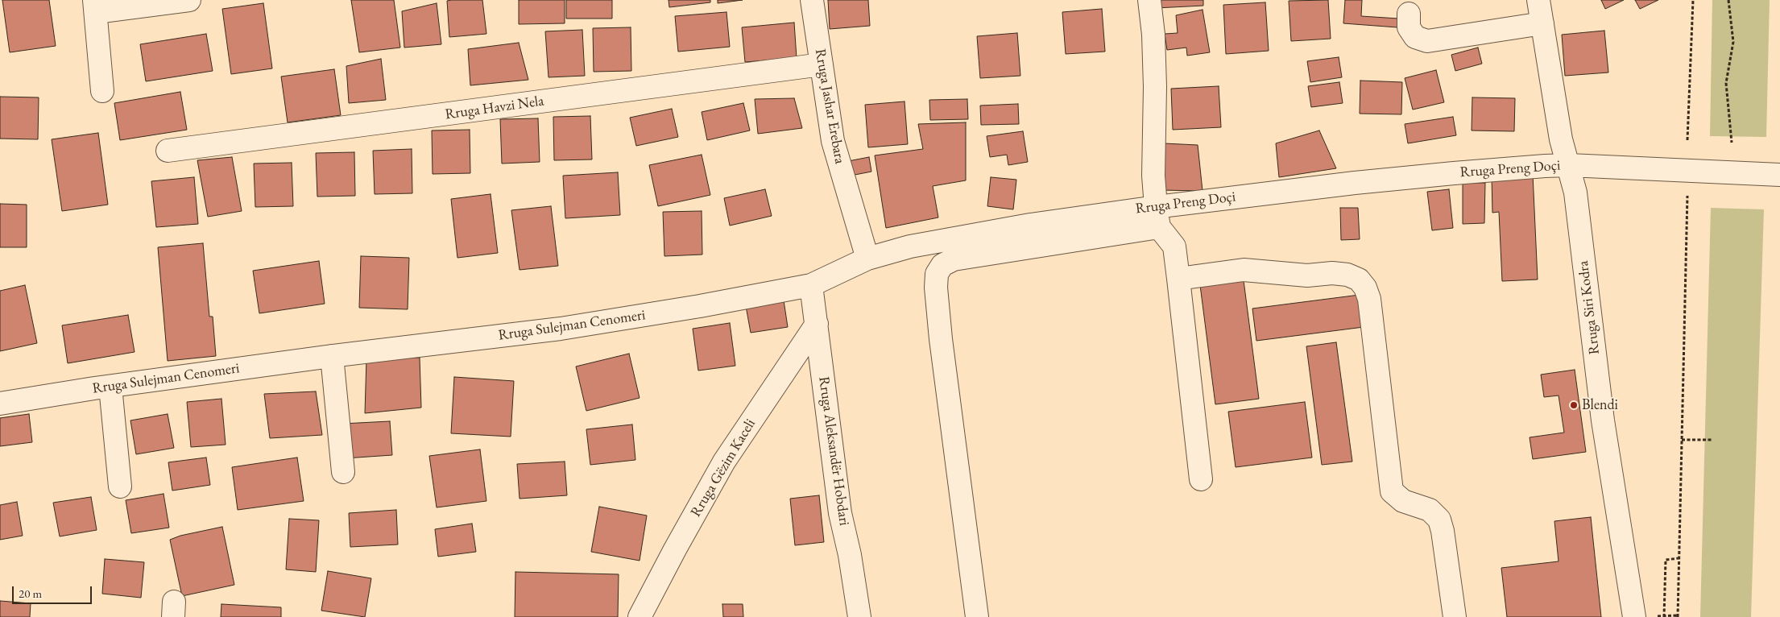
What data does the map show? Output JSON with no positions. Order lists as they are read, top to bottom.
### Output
{
  "streets": {
    "street": [
      "Rruga Jashar Erebara",
      "Rruga Havzi Nela",
      "Rruga Preng Doçi",
      "Rruga Siri Kodra",
      "Rruga Sulejman Cenomeri",
      "Rruga Aleksandër Hobdari",
      "Rruga Gëzim Kaceli"
    ]
  },
  "crossings": [
    ["Rruga Jashar Erebara", "Rruga Havzi Nela"],
    ["Rruga Jashar Erebara", "Rruga Preng Doçi"],
    ["Rruga Preng Doçi", "Rruga Siri Kodra"],
    ["Rruga Preng Doçi", "Rruga Sulejman Cenomeri"],
    ["Rruga Preng Doçi", "Rruga Aleksandër Hobdari"],
    ["Rruga Sulejman Cenomeri", "Rruga Aleksandër Hobdari"],
    ["Rruga Aleksandër Hobdari", "Rruga Gëzim Kaceli"]
  ],
  "places": ["Blendi"],
  "scale_bar": "20 m"
}
